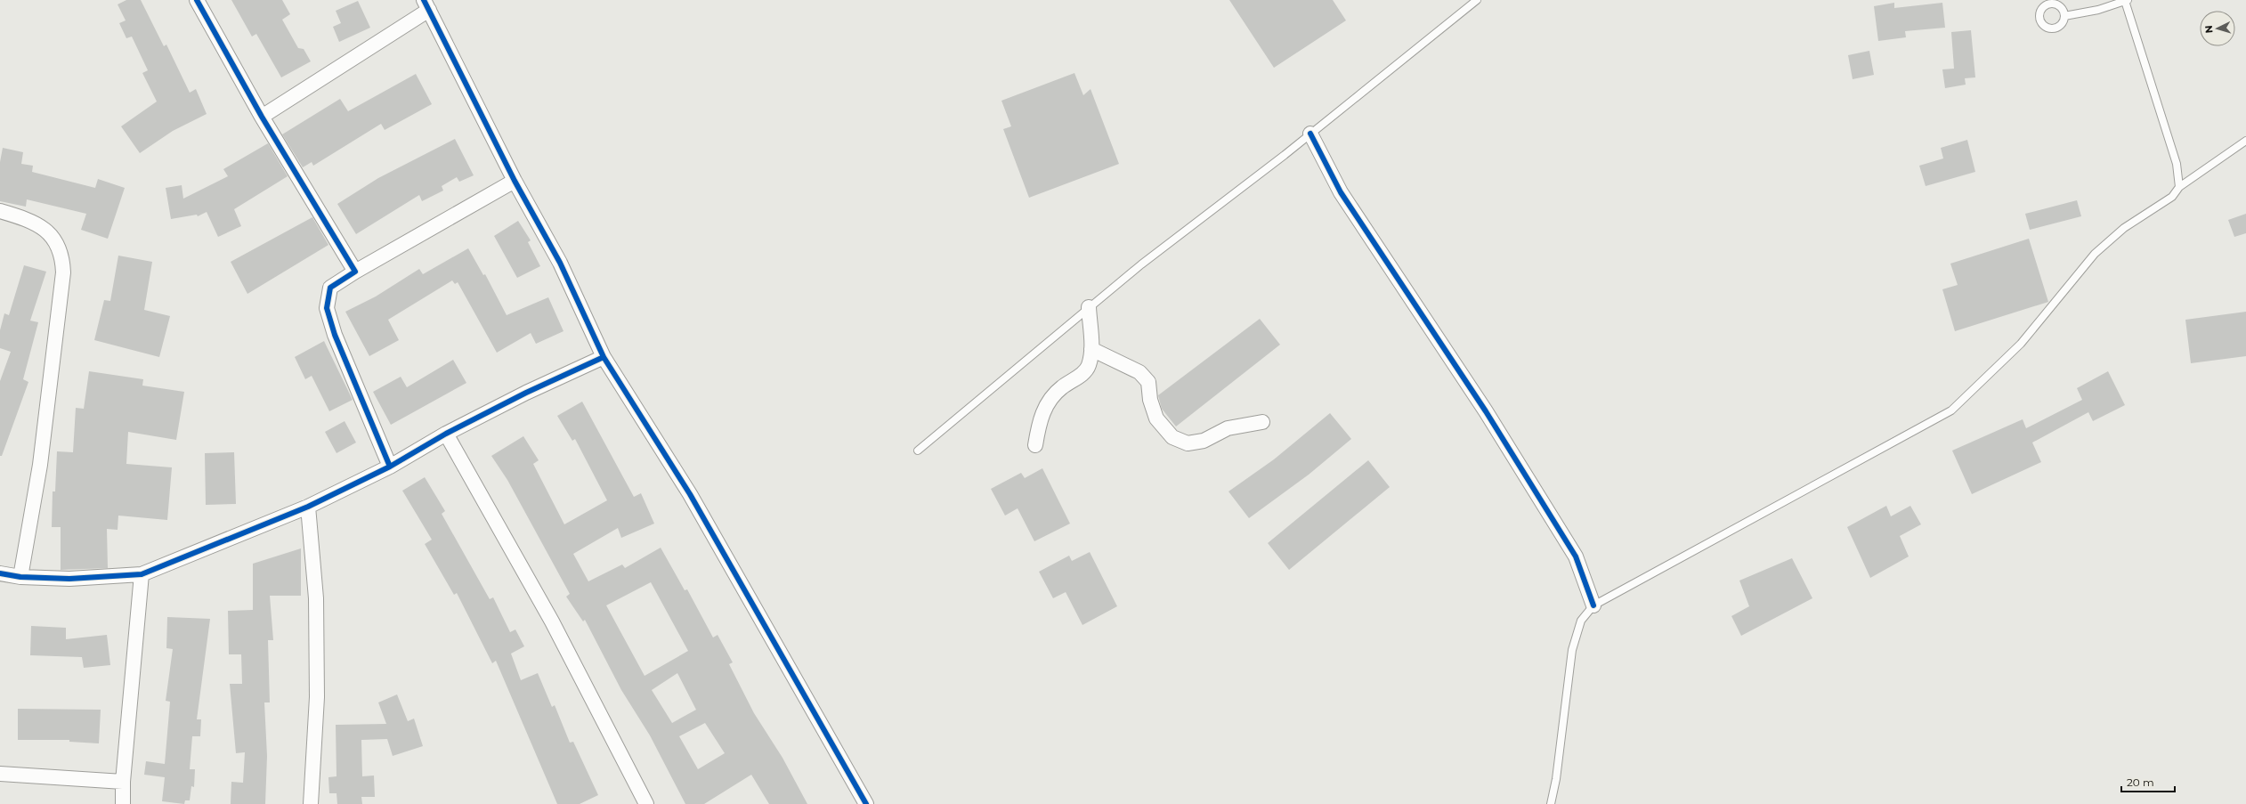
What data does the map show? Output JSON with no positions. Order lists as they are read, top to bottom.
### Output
{
  "scale_bar": "20 m",
  "north": "left"
}
